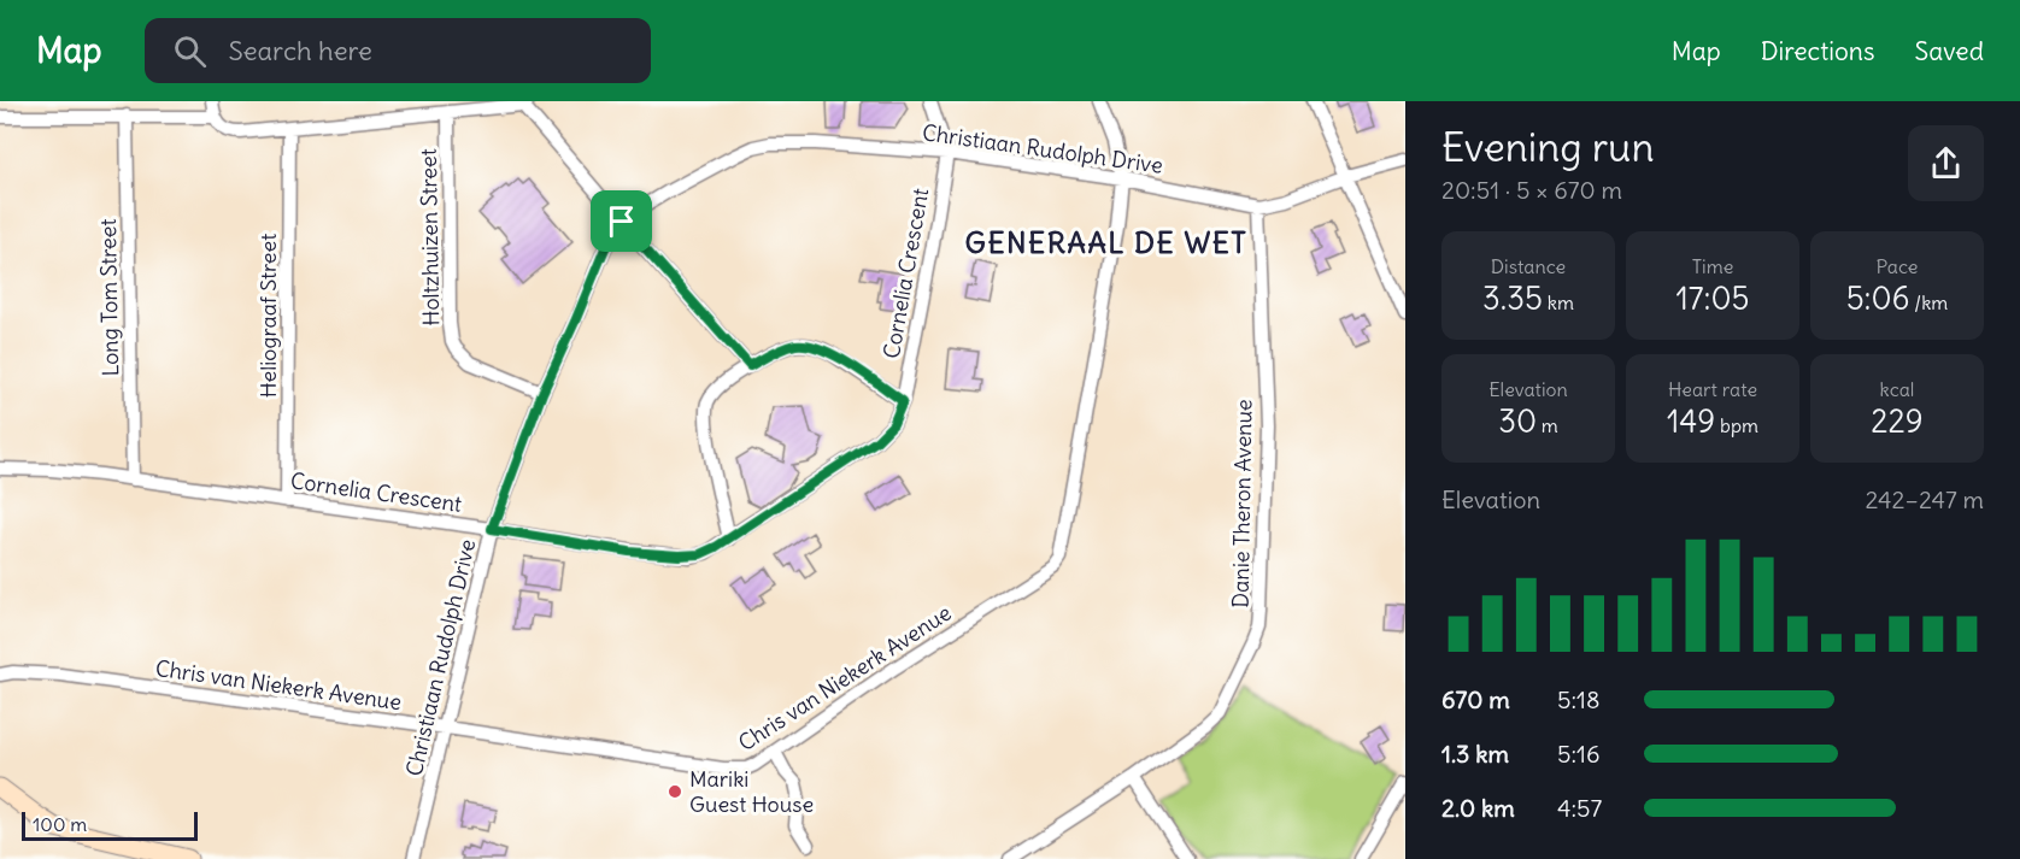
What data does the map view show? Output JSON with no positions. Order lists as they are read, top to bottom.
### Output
{
  "streets": {
    "street": [
      "Christiaan Rudolph Drive",
      "Holtzhuizen Street",
      "Cornelia Crescent",
      "Long Tom Street",
      "Heliograaf Street",
      "Danie Theron Avenue",
      "Chris van Niekerk Avenue"
    ]
  },
  "crossings": [
    ["Christiaan Rudolph Drive", "Holtzhuizen Street"],
    ["Christiaan Rudolph Drive", "Cornelia Crescent"],
    ["Christiaan Rudolph Drive", "Danie Theron Avenue"],
    ["Christiaan Rudolph Drive", "Chris van Niekerk Avenue"],
    ["Cornelia Crescent", "Long Tom Street"],
    ["Cornelia Crescent", "Heliograaf Street"]
  ],
  "districts": ["GENERAAL DE WET"],
  "places": ["Mariki Guest House"],
  "scale_bar": "100 m",
  "page": {
    "header": "Map",
    "search": "Search here",
    "nav": ["Map", "Directions", "Saved"],
    "heading": ["Evening run", "20:51 · 5 × 670 m"],
    "stats": [
      ["Distance", "3.35 km"],
      ["Time", "17:05"],
      ["Pace", "5:06 /km"],
      ["Elevation", "30 m"],
      ["Heart rate", "149 bpm"],
      ["kcal", "229"]
    ],
    "chart": ["Elevation", "242–247 m"],
    "list": [
      {
        "name": "670 m",
        "note": "5:18"
      },
      {
        "name": "1.3 km",
        "note": "5:16"
      },
      {
        "name": "2.0 km",
        "note": "4:57"
      }
    ],
    "scale": "100 m"
  }
}
